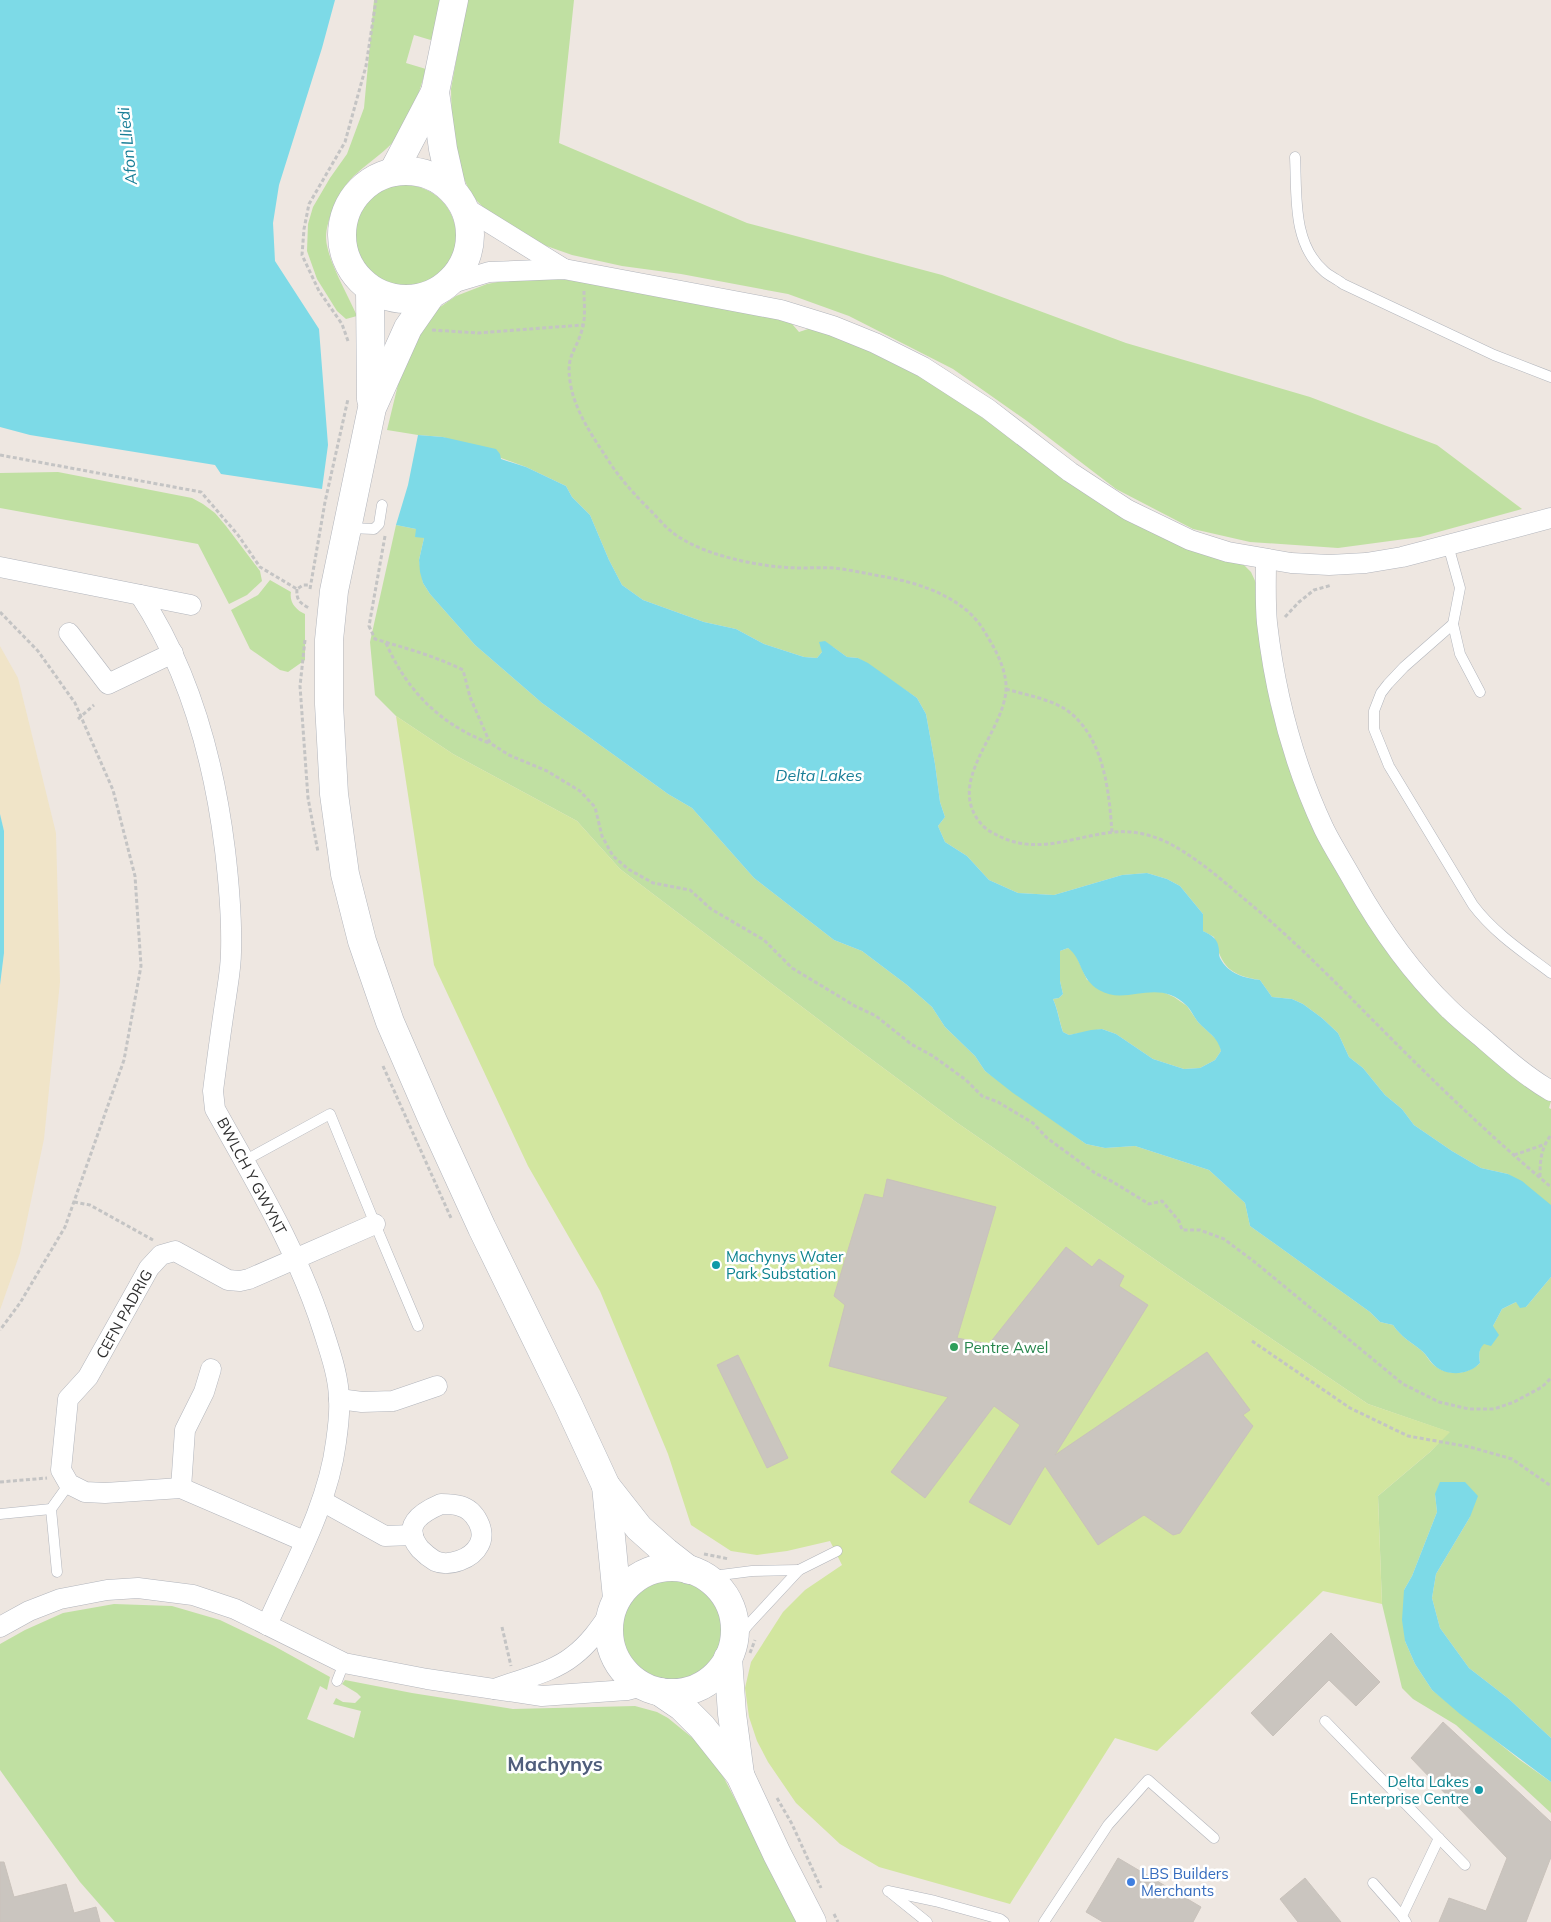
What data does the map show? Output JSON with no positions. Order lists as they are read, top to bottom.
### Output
{
  "streets": {
    "street": ["BWLCH Y GWYNT", "CEFN PADRIG"]
  },
  "crossings": [
    ["BWLCH Y GWYNT", "CEFN PADRIG"]
  ],
  "districts": ["Machynys"],
  "water": ["Afon Lliedi", "Delta Lakes"],
  "places": [
    "Machynys Water Park Substation",
    "Pentre Awel",
    "Delta Lakes Enterprise Centre",
    "LBS Builders Merchants"
  ]
}
